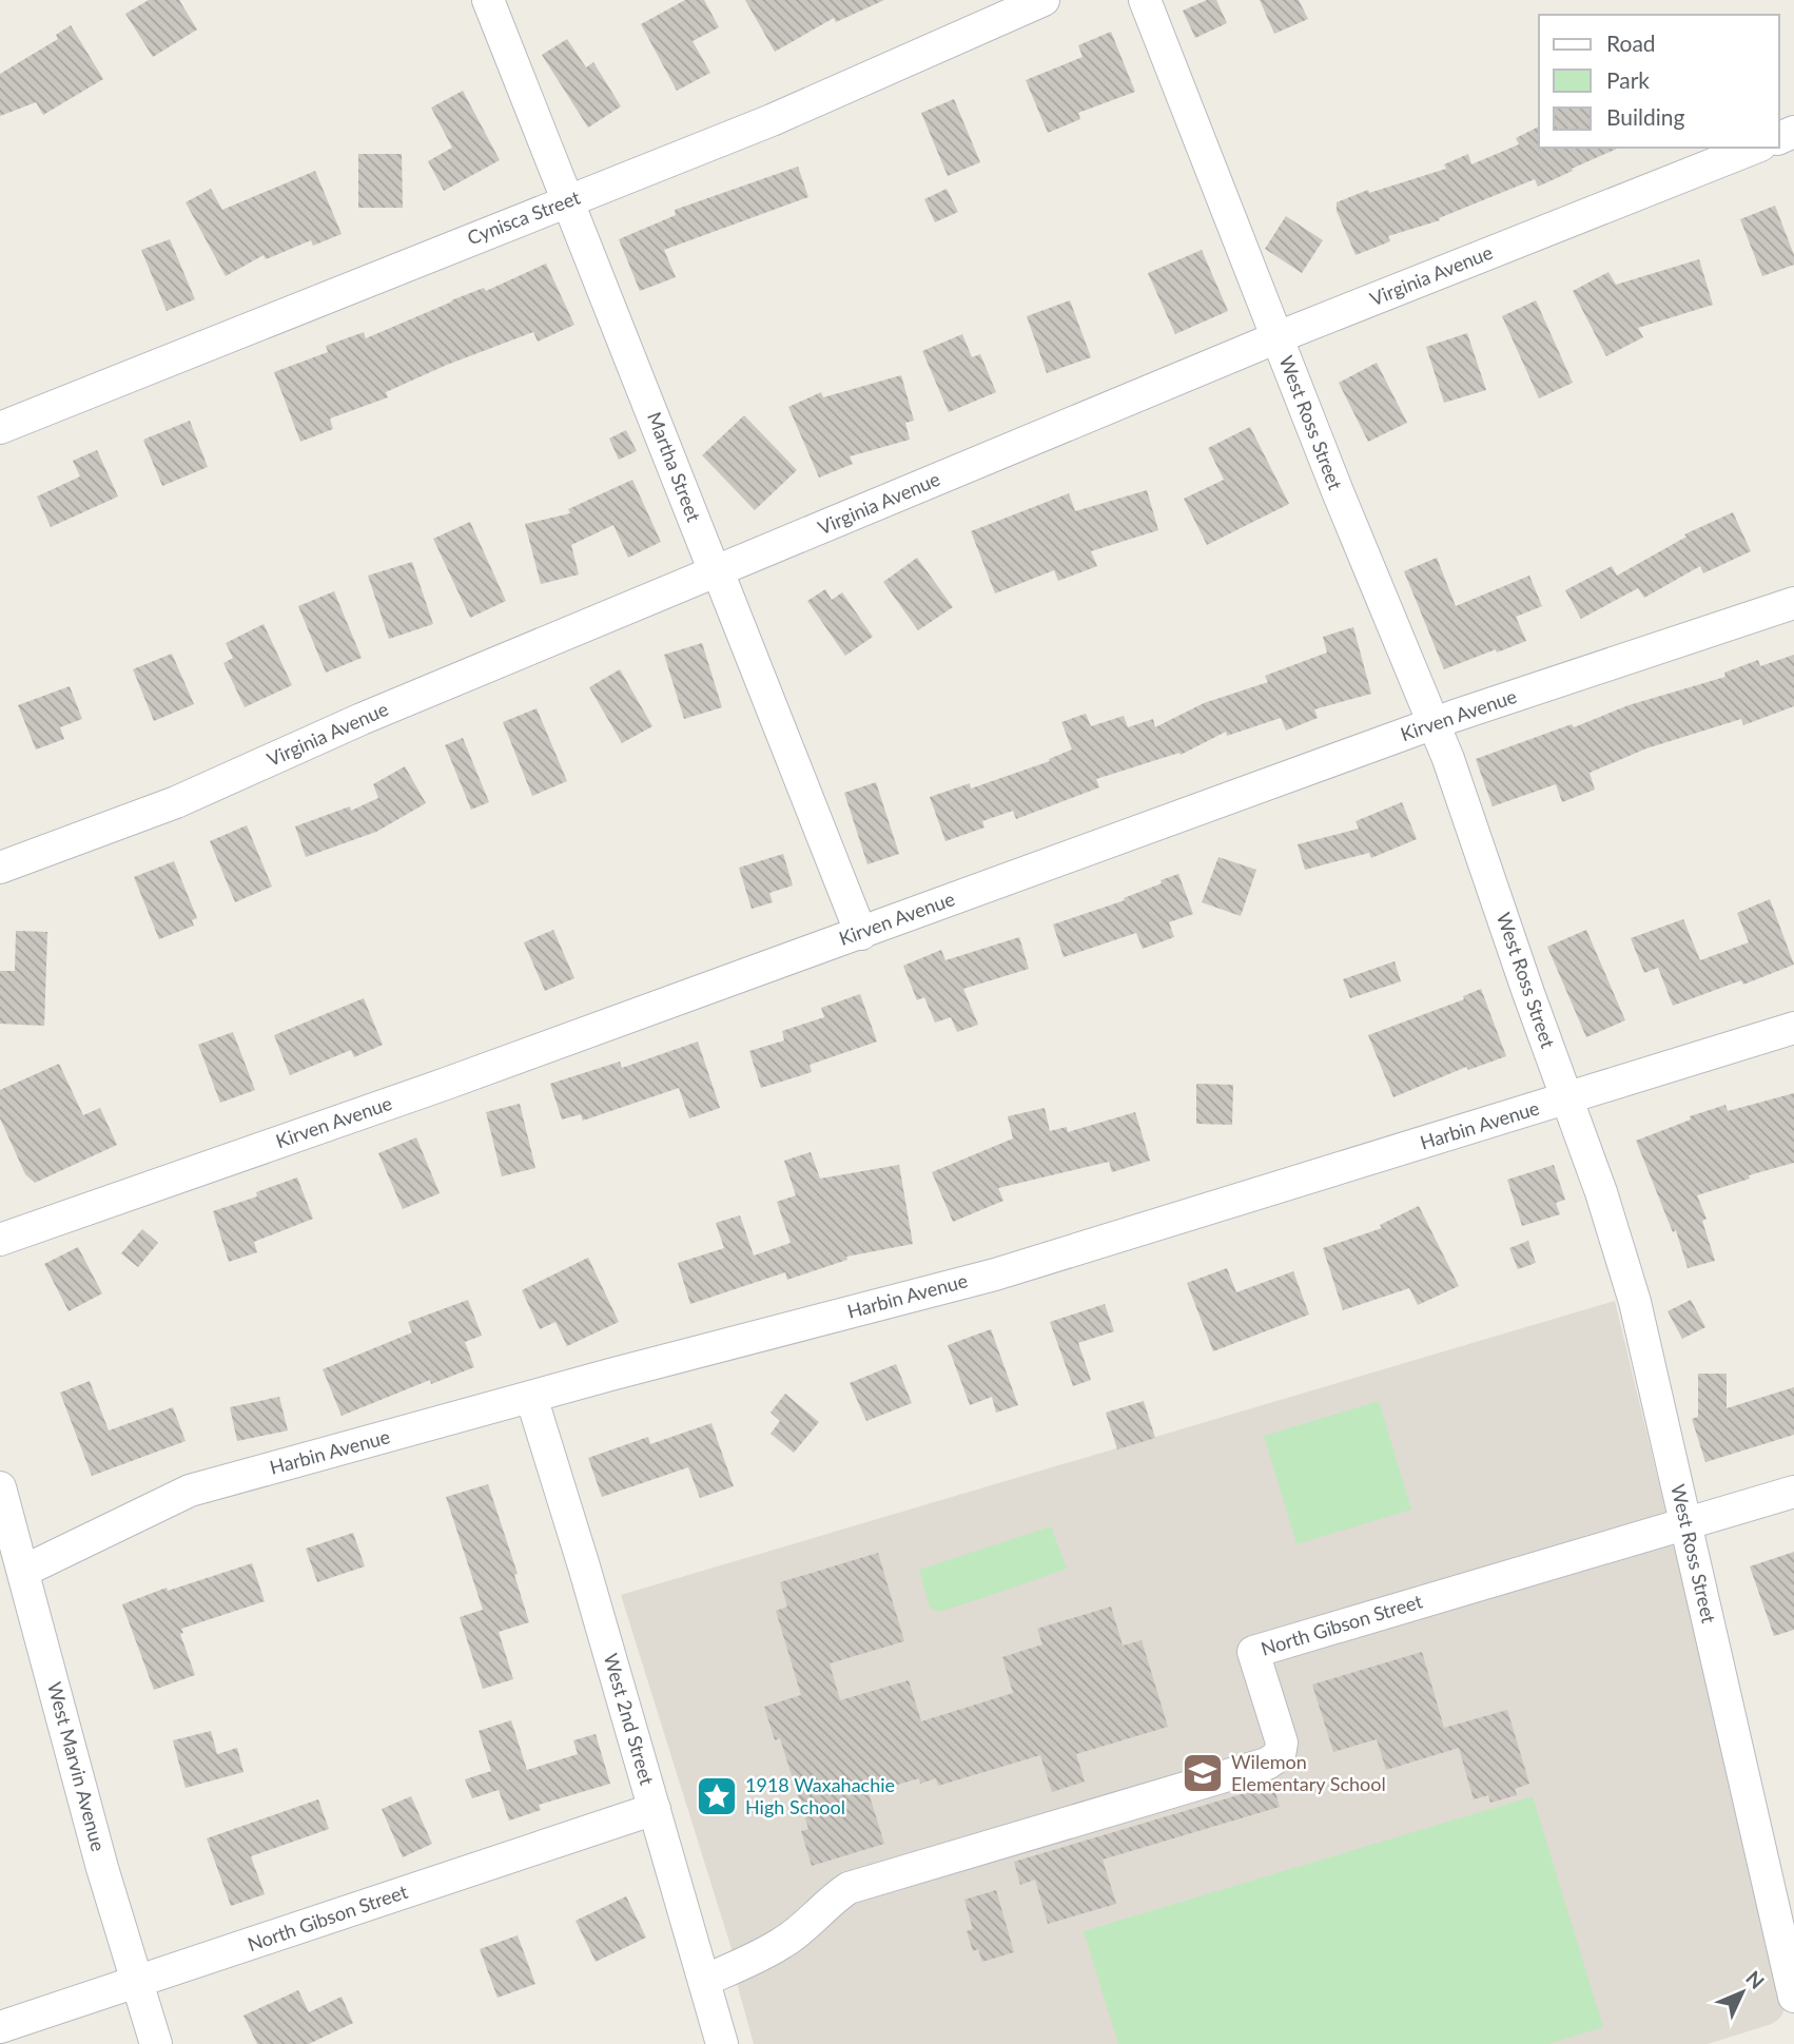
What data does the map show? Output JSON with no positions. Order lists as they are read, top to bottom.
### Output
{
  "streets": {
    "street": [
      "Cynisca Street",
      "Virginia Avenue",
      "West Ross Street",
      "Martha Street",
      "Kirven Avenue",
      "Harbin Avenue",
      "North Gibson Street",
      "West 2nd Street",
      "West Marvin Avenue"
    ]
  },
  "crossings": [
    ["Cynisca Street", "Martha Street"],
    ["Virginia Avenue", "West Ross Street"],
    ["Virginia Avenue", "Martha Street"],
    ["West Ross Street", "Kirven Avenue"],
    ["West Ross Street", "Harbin Avenue"],
    ["West Ross Street", "North Gibson Street"],
    ["Martha Street", "Kirven Avenue"],
    ["Harbin Avenue", "West 2nd Street"],
    ["Harbin Avenue", "West Marvin Avenue"],
    ["North Gibson Street", "West 2nd Street"],
    ["North Gibson Street", "West Marvin Avenue"]
  ],
  "places": {
    "school or university": ["Wilemon Elementary School"],
    "place": ["1918 Waxahachie High School"]
  },
  "legend": ["Road", "Park", "Building"],
  "north": "top right"
}
